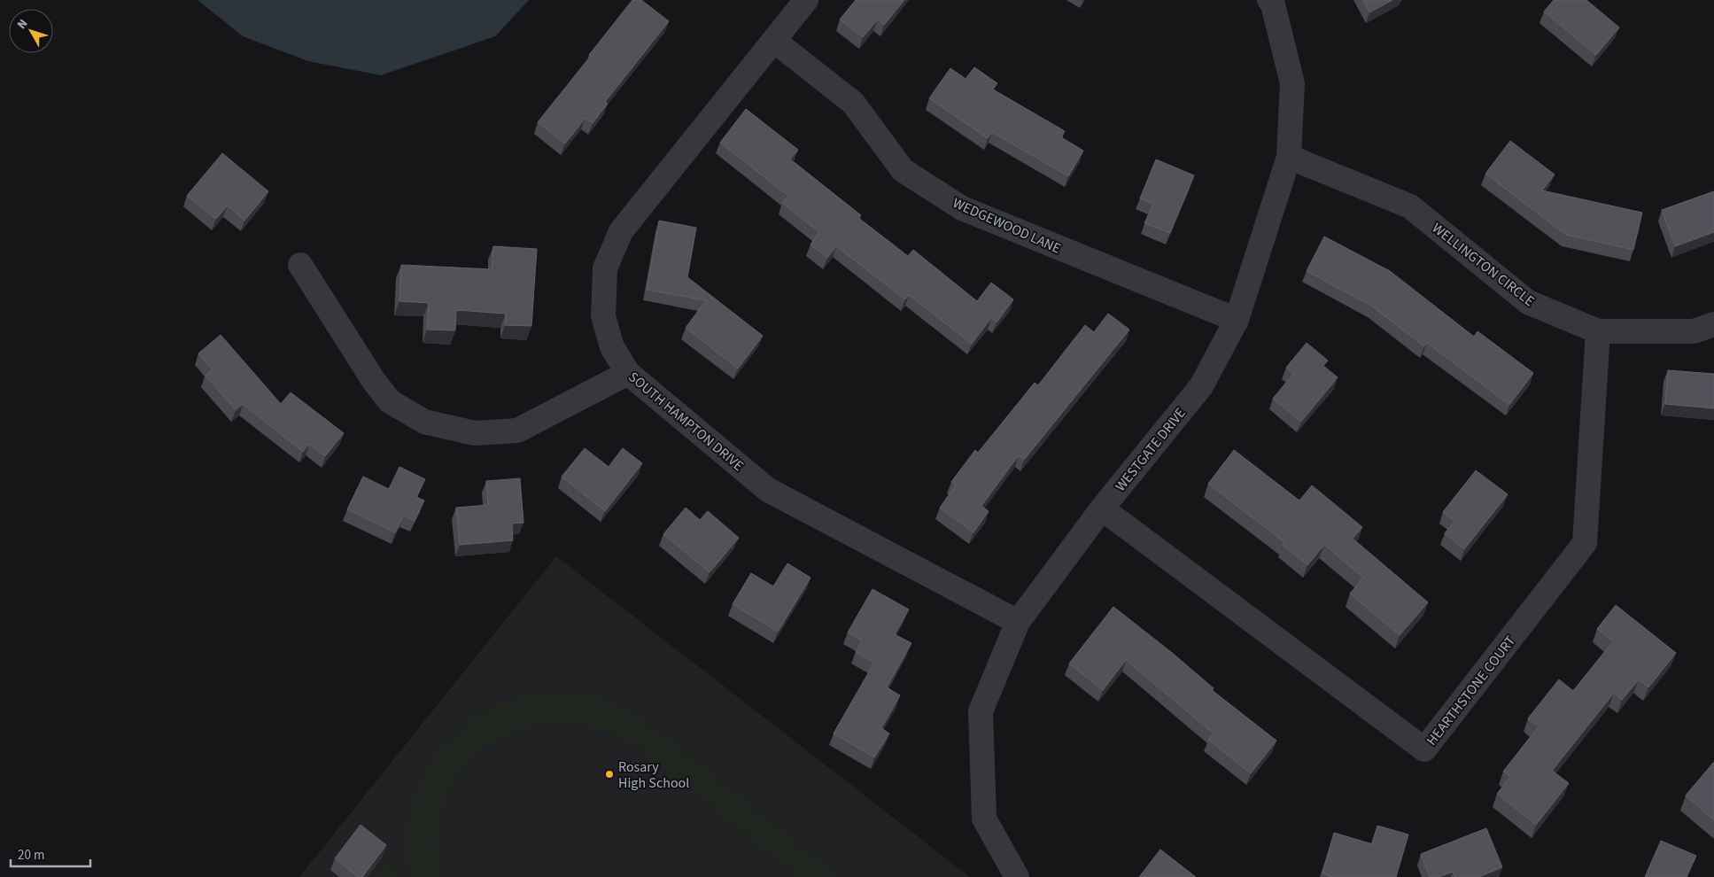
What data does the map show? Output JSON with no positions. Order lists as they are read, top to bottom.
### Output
{
  "streets": {
    "street": [
      "WEDGEWOOD LANE",
      "WELLINGTON CIRCLE",
      "SOUTH HAMPTON DRIVE",
      "WESTGATE DRIVE",
      "HEARTHSTONE COURT"
    ]
  },
  "crossings": [
    ["WEDGEWOOD LANE", "SOUTH HAMPTON DRIVE"],
    ["WEDGEWOOD LANE", "WESTGATE DRIVE"],
    ["WELLINGTON CIRCLE", "WESTGATE DRIVE"],
    ["WELLINGTON CIRCLE", "HEARTHSTONE COURT"],
    ["SOUTH HAMPTON DRIVE", "WESTGATE DRIVE"],
    ["WESTGATE DRIVE", "HEARTHSTONE COURT"]
  ],
  "places": ["Rosary High School"],
  "scale_bar": "20 m",
  "north": "top left"
}
